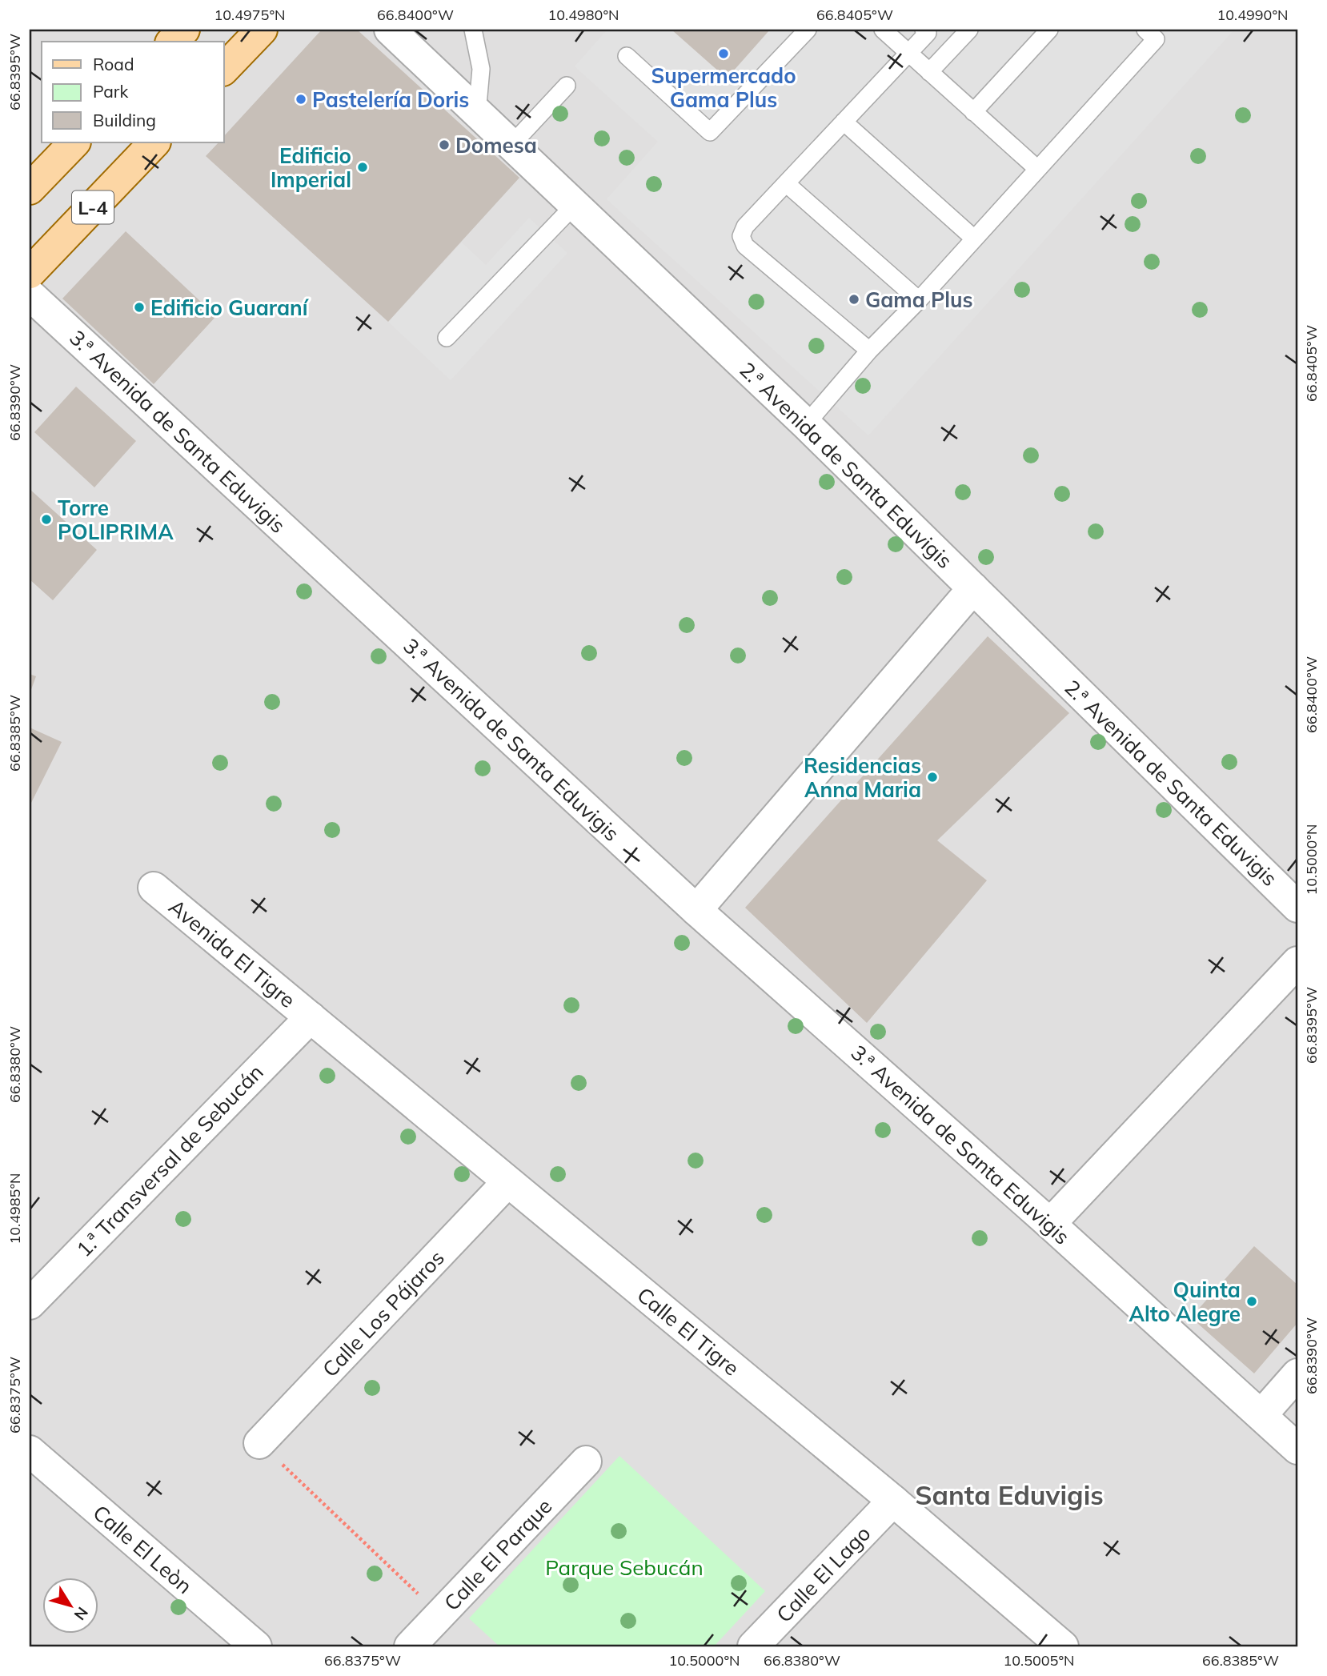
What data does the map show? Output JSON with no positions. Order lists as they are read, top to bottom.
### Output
{
  "streets": {
    "main road": ["L-4"],
    "street": [
      "3.ª Avenida de Santa Eduvigis",
      "2.ª Avenida de Santa Eduvigis",
      "Avenida El Tigre",
      "1.ª Transversal de Sebucán",
      "Calle Los Pájaros",
      "Calle El Tigre",
      "Calle El Leòn",
      "Calle El Parque",
      "Calle El Lago"
    ]
  },
  "crossings": [
    ["Avenida El Tigre", "1.ª Transversal de Sebucán"],
    ["Avenida El Tigre", "Calle El Tigre"],
    ["1.ª Transversal de Sebucán", "Calle El Tigre"],
    ["Calle Los Pájaros", "Calle El Tigre"],
    ["Calle El Tigre", "Calle El Lago"]
  ],
  "districts": ["Santa Eduvigis"],
  "parks": ["Parque Sebucán"],
  "places": [
    "Supermercado Gama Plus",
    "Pastelería Doris",
    "Domesa",
    "Edificio Imperial",
    "Gama Plus",
    "Edificio Guaraní",
    "Torre POLIPRIMA",
    "Residencias Anna Maria",
    "Quinta Alto Alegre"
  ],
  "legend": ["Road", "Park", "Building"],
  "north": "bottom right",
  "coordinates": [
    "10.4975°N",
    "66.8400°W",
    "10.4980°N",
    "66.8405°W",
    "10.4990°N",
    "66.8395°W",
    "66.8390°W",
    "66.8385°W",
    "10.5000°N",
    "66.8380°W",
    "10.4985°N",
    "66.8375°W",
    "10.5005°N"
  ]
}
